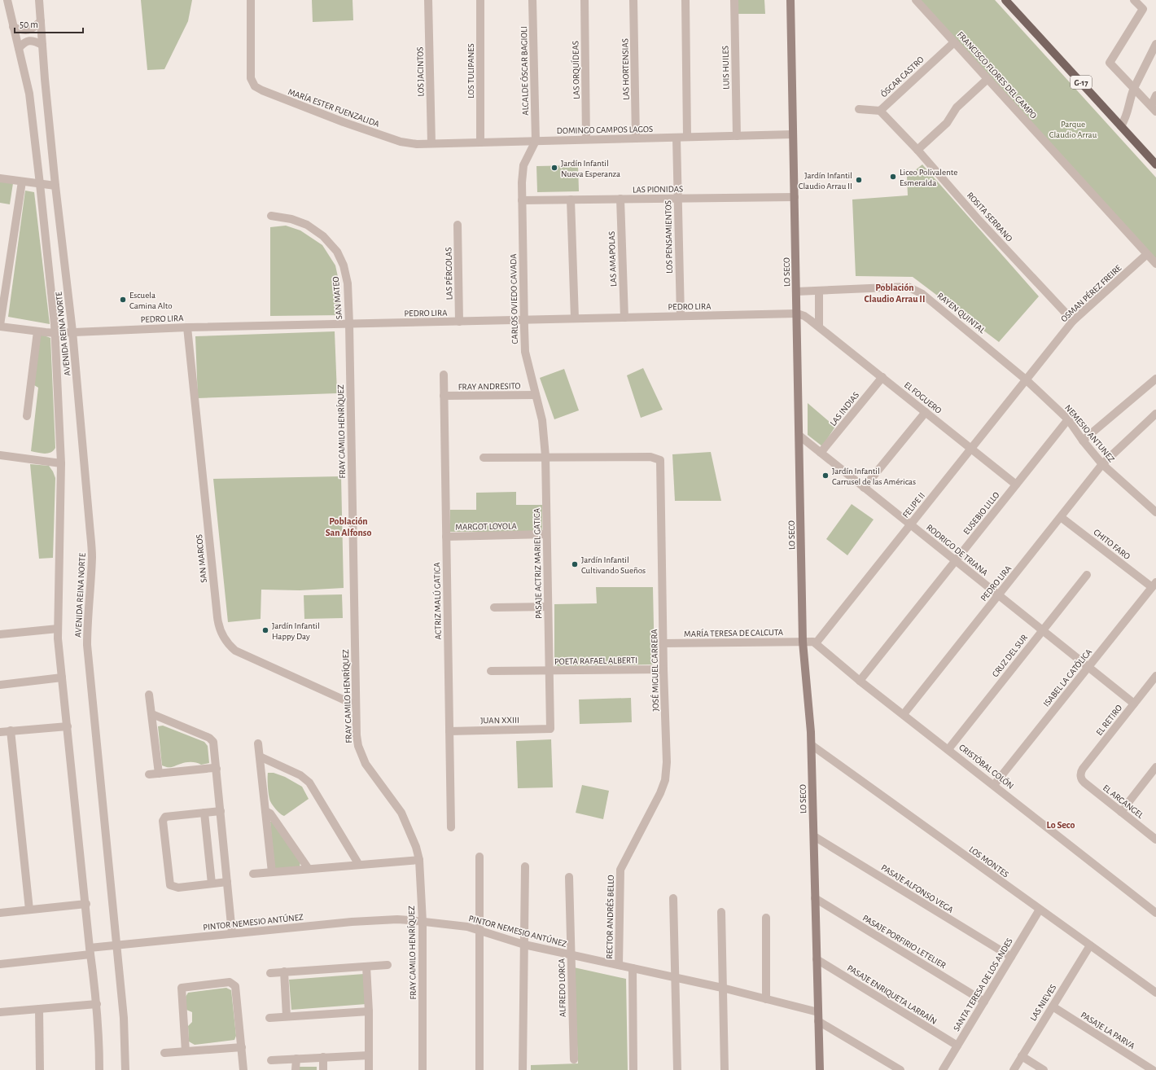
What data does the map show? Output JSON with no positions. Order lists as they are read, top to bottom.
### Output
{
  "streets": {
    "main road": ["G-17", "LO SECO"],
    "street": [
      "LUIS HUILES",
      "LAS HORTENSIAS",
      "LAS ORQUÍDEAS",
      "LOS TULIPANES",
      "ALCALDE ÓSCAR BAGIOLI",
      "LOS JACINTOS",
      "FRANCISCO FLORES DEL CAMPO",
      "ÓSCAR CASTRO",
      "MARÍA ESTER FUENZALIDA",
      "DOMINGO CAMPOS LAGOS",
      "LAS PIONIDAS",
      "ROSITA SERRANO",
      "LOS PENSAMIENTOS",
      "LAS AMAPOLAS",
      "LAS PÉRGOLAS",
      "OSMAN PÉREZ FREIRE",
      "SAN MATEO",
      "CARLOS OVIEDO CAVADA",
      "PEDRO LIRA",
      "RAYEN QUINTAL",
      "AVENIDA REINA NORTE",
      "FRAY ANDRESITO",
      "EL FOGUERO",
      "LAS INDIAS",
      "FRAY CAMILO HENRÍQUEZ",
      "NEMESIO ANTUNEZ",
      "FELIPE II",
      "EUSEBIO LILLO",
      "MARGOT LOYOLA",
      "CHITO FARO",
      "RODRIGO DE TRIANA",
      "SAN MARCOS",
      "PASAJE ACTRIZ MARIEL GATICA",
      "ACTRIZ MALÚ GATICA",
      "MARÍA TERESA DE CALCUTA",
      "CRUZ DEL SUR",
      "POETA RAFAEL ALBERTI",
      "JOSÉ MIGUEL CARRERA",
      "ISABEL LA CATÓLICA",
      "JUAN XXIII",
      "EL RETIRO",
      "CRISTÓBAL COLÓN",
      "EL ARCANGEL",
      "LOS MONTES",
      "PASAJE ALFONSO VEGA",
      "RECTOR ANDRÉS BELLO",
      "PINTOR NEMESIO ANTÚNEZ",
      "PASAJE PORFIRIO LETELIER",
      "SANTA TERESA DE LOS ANDES",
      "ALFREDO LORCA",
      "PASAJE ENRIQUETA LARRAÍN",
      "LAS NIEVES",
      "PASAJE LA PARVA"
    ]
  },
  "crossings": [
    ["LUIS HUILES", "DOMINGO CAMPOS LAGOS"],
    ["LAS HORTENSIAS", "DOMINGO CAMPOS LAGOS"],
    ["LAS ORQUÍDEAS", "DOMINGO CAMPOS LAGOS"],
    ["LOS TULIPANES", "DOMINGO CAMPOS LAGOS"],
    ["ALCALDE ÓSCAR BAGIOLI", "DOMINGO CAMPOS LAGOS"],
    ["ALCALDE ÓSCAR BAGIOLI", "CARLOS OVIEDO CAVADA"],
    ["LOS JACINTOS", "DOMINGO CAMPOS LAGOS"],
    ["FRANCISCO FLORES DEL CAMPO", "ÓSCAR CASTRO"],
    ["FRANCISCO FLORES DEL CAMPO", "OSMAN PÉREZ FREIRE"],
    ["ÓSCAR CASTRO", "ROSITA SERRANO"],
    ["MARÍA ESTER FUENZALIDA", "DOMINGO CAMPOS LAGOS"],
    ["DOMINGO CAMPOS LAGOS", "LOS PENSAMIENTOS"],
    ["DOMINGO CAMPOS LAGOS", "LO SECO"],
    ["DOMINGO CAMPOS LAGOS", "CARLOS OVIEDO CAVADA"],
    ["LAS PIONIDAS", "LOS PENSAMIENTOS"],
    ["LAS PIONIDAS", "LAS AMAPOLAS"],
    ["LAS PIONIDAS", "LO SECO"],
    ["LAS PIONIDAS", "CARLOS OVIEDO CAVADA"],
    ["ROSITA SERRANO", "OSMAN PÉREZ FREIRE"],
    ["LOS PENSAMIENTOS", "PEDRO LIRA"],
    ["LAS AMAPOLAS", "PEDRO LIRA"],
    ["LO SECO", "PEDRO LIRA"],
    ["LO SECO", "RAYEN QUINTAL"],
    ["LO SECO", "EL FOGUERO"],
    ["LO SECO", "RODRIGO DE TRIANA"],
    ["LO SECO", "MARÍA TERESA DE CALCUTA"],
    ["LO SECO", "LOS MONTES"],
    ["LO SECO", "PASAJE ALFONSO VEGA"],
    ["LO SECO", "PINTOR NEMESIO ANTÚNEZ"],
    ["LO SECO", "PASAJE PORFIRIO LETELIER"],
    ["LO SECO", "PASAJE ENRIQUETA LARRAÍN"],
    ["LAS PÉRGOLAS", "PEDRO LIRA"],
    ["OSMAN PÉREZ FREIRE", "RAYEN QUINTAL"],
    ["OSMAN PÉREZ FREIRE", "NEMESIO ANTUNEZ"],
    ["OSMAN PÉREZ FREIRE", "FELIPE II"],
    ["SAN MATEO", "PEDRO LIRA"],
    ["SAN MATEO", "FRAY CAMILO HENRÍQUEZ"],
    ["CARLOS OVIEDO CAVADA", "PEDRO LIRA"],
    ["CARLOS OVIEDO CAVADA", "FRAY ANDRESITO"],
    ["CARLOS OVIEDO CAVADA", "PASAJE ACTRIZ MARIEL GATICA"],
    ["CARLOS OVIEDO CAVADA", "JOSÉ MIGUEL CARRERA"],
    ["PEDRO LIRA", "AVENIDA REINA NORTE"],
    ["PEDRO LIRA", "EL FOGUERO"],
    ["PEDRO LIRA", "FRAY CAMILO HENRÍQUEZ"],
    ["PEDRO LIRA", "NEMESIO ANTUNEZ"],
    ["PEDRO LIRA", "CHITO FARO"],
    ["PEDRO LIRA", "RODRIGO DE TRIANA"],
    ["PEDRO LIRA", "SAN MARCOS"],
    ["PEDRO LIRA", "CRISTÓBAL COLÓN"],
    ["RAYEN QUINTAL", "NEMESIO ANTUNEZ"],
    ["RAYEN QUINTAL", "FELIPE II"],
    ["AVENIDA REINA NORTE", "PINTOR NEMESIO ANTÚNEZ"],
    ["FRAY ANDRESITO", "ACTRIZ MALÚ GATICA"],
    ["EL FOGUERO", "LAS INDIAS"],
    ["EL FOGUERO", "FELIPE II"],
    ["EL FOGUERO", "EUSEBIO LILLO"],
    ["LAS INDIAS", "RODRIGO DE TRIANA"],
    ["FRAY CAMILO HENRÍQUEZ", "SAN MARCOS"],
    ["FRAY CAMILO HENRÍQUEZ", "PINTOR NEMESIO ANTÚNEZ"],
    ["NEMESIO ANTUNEZ", "FELIPE II"],
    ["NEMESIO ANTUNEZ", "EUSEBIO LILLO"],
    ["FELIPE II", "RODRIGO DE TRIANA"],
    ["FELIPE II", "CRISTÓBAL COLÓN"],
    ["EUSEBIO LILLO", "RODRIGO DE TRIANA"],
    ["EUSEBIO LILLO", "CRISTÓBAL COLÓN"],
    ["MARGOT LOYOLA", "PASAJE ACTRIZ MARIEL GATICA"],
    ["MARGOT LOYOLA", "ACTRIZ MALÚ GATICA"],
    ["CHITO FARO", "ISABEL LA CATÓLICA"],
    ["RODRIGO DE TRIANA", "CRUZ DEL SUR"],
    ["RODRIGO DE TRIANA", "ISABEL LA CATÓLICA"],
    ["RODRIGO DE TRIANA", "EL RETIRO"],
    ["PASAJE ACTRIZ MARIEL GATICA", "POETA RAFAEL ALBERTI"],
    ["PASAJE ACTRIZ MARIEL GATICA", "JOSÉ MIGUEL CARRERA"],
    ["PASAJE ACTRIZ MARIEL GATICA", "JUAN XXIII"],
    ["ACTRIZ MALÚ GATICA", "JUAN XXIII"],
    ["MARÍA TERESA DE CALCUTA", "JOSÉ MIGUEL CARRERA"],
    ["CRUZ DEL SUR", "CRISTÓBAL COLÓN"],
    ["POETA RAFAEL ALBERTI", "JOSÉ MIGUEL CARRERA"],
    ["JOSÉ MIGUEL CARRERA", "RECTOR ANDRÉS BELLO"],
    ["ISABEL LA CATÓLICA", "CRISTÓBAL COLÓN"],
    ["EL RETIRO", "EL ARCANGEL"],
    ["LOS MONTES", "SANTA TERESA DE LOS ANDES"],
    ["LOS MONTES", "LAS NIEVES"],
    ["PASAJE ALFONSO VEGA", "SANTA TERESA DE LOS ANDES"],
    ["RECTOR ANDRÉS BELLO", "PINTOR NEMESIO ANTÚNEZ"],
    ["PINTOR NEMESIO ANTÚNEZ", "ALFREDO LORCA"],
    ["PASAJE PORFIRIO LETELIER", "SANTA TERESA DE LOS ANDES"],
    ["SANTA TERESA DE LOS ANDES", "PASAJE ENRIQUETA LARRAÍN"],
    ["LAS NIEVES", "PASAJE LA PARVA"]
  ],
  "districts": ["Población Claudio Arrau II", "Población San Alfonso", "Lo Seco"],
  "parks": ["Parque Claudio Arrau"],
  "places": [
    "Jardín Infantil Nueva Esperanza",
    "Liceo Polivalente Esmeralda",
    "Jardín Infantil Claudio Arrau II",
    "Escuela Camina Alto",
    "Jardín Infantil Carrusel de las Américas",
    "Jardín Infantil Cultivando Sueños",
    "Jardín Infantil Happy Day"
  ],
  "scale_bar": "50 m"
}
